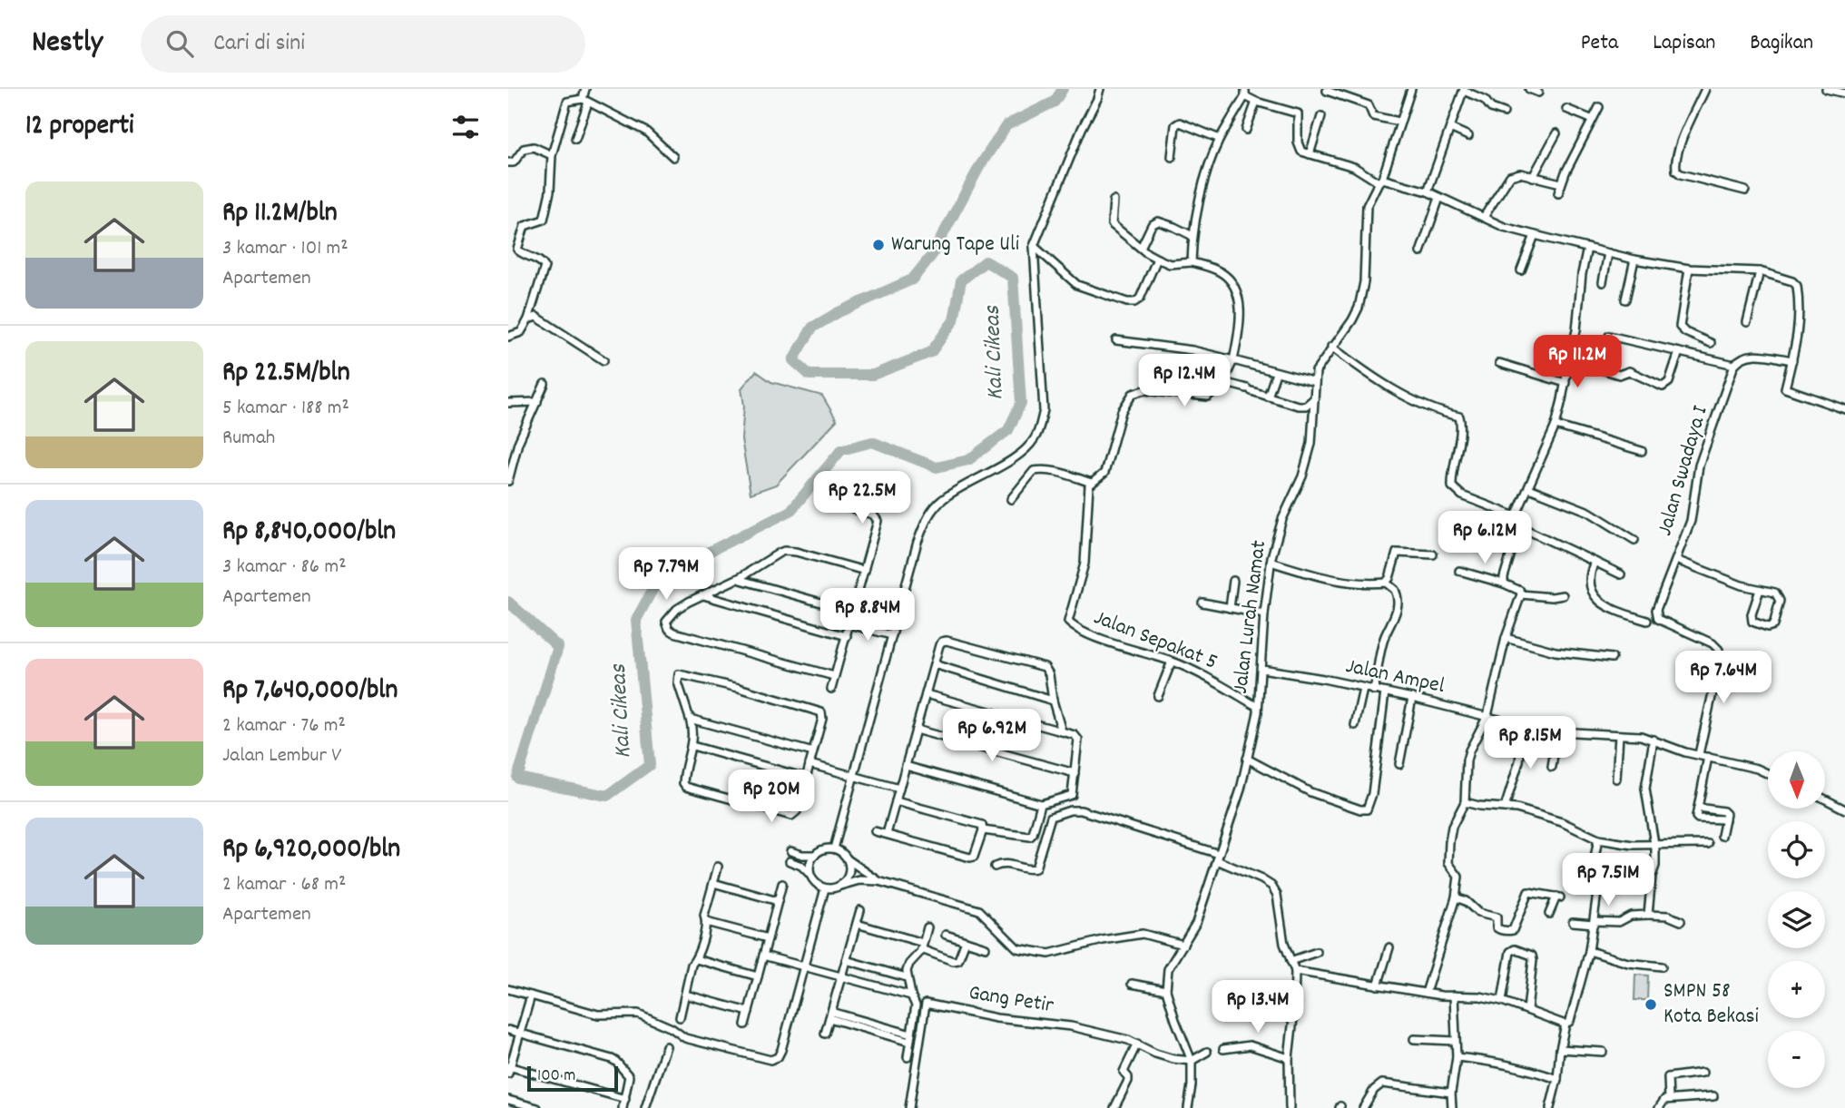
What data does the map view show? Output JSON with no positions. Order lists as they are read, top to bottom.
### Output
{
  "streets": {
    "street": [
      "Jalan Swadaya I",
      "Jalan Lurah Namat",
      "Jalan Sepakat 5",
      "Jalan Ampel",
      "Gang Petir"
    ]
  },
  "crossings": [
    ["Jalan Swadaya I", "Jalan Ampel"],
    ["Jalan Lurah Namat", "Jalan Sepakat 5"],
    ["Jalan Lurah Namat", "Jalan Ampel"]
  ],
  "water": ["Kali Cikeas"],
  "places": ["Warung Tape Uli", "SMPN 58 Kota Bekasi"],
  "scale_bar": "100 m",
  "north": "bottom",
  "page": {
    "header": "Nestly",
    "search": "Cari di sini",
    "nav": ["Peta", "Lapisan", "Bagikan"],
    "heading": "12 properti",
    "list": [
      {
        "name": "Rp 11.2M/bln",
        "note": "3 kamar · 101 m² · Apartemen"
      },
      {
        "name": "Rp 22.5M/bln",
        "note": "5 kamar · 188 m² · Rumah"
      },
      {
        "name": "Rp 8,840,000/bln",
        "note": "3 kamar · 86 m² · Apartemen"
      },
      {
        "name": "Rp 7,640,000/bln",
        "note": "2 kamar · 76 m² · Jalan Lembur V"
      },
      {
        "name": "Rp 6,920,000/bln",
        "note": "2 kamar · 68 m² · Apartemen"
      }
    ],
    "price": [
      "Rp 11.2M",
      "Rp 12.4M",
      "Rp 22.5M",
      "Rp 6.12M",
      "Rp 7.79M",
      "Rp 8.84M",
      "Rp 7.64M",
      "Rp 6.92M",
      "Rp 8.15M",
      "Rp 20M",
      "Rp 7.51M",
      "Rp 13.4M"
    ],
    "map_buttons": ["+", "−"],
    "scale": "100 m"
  }
}
